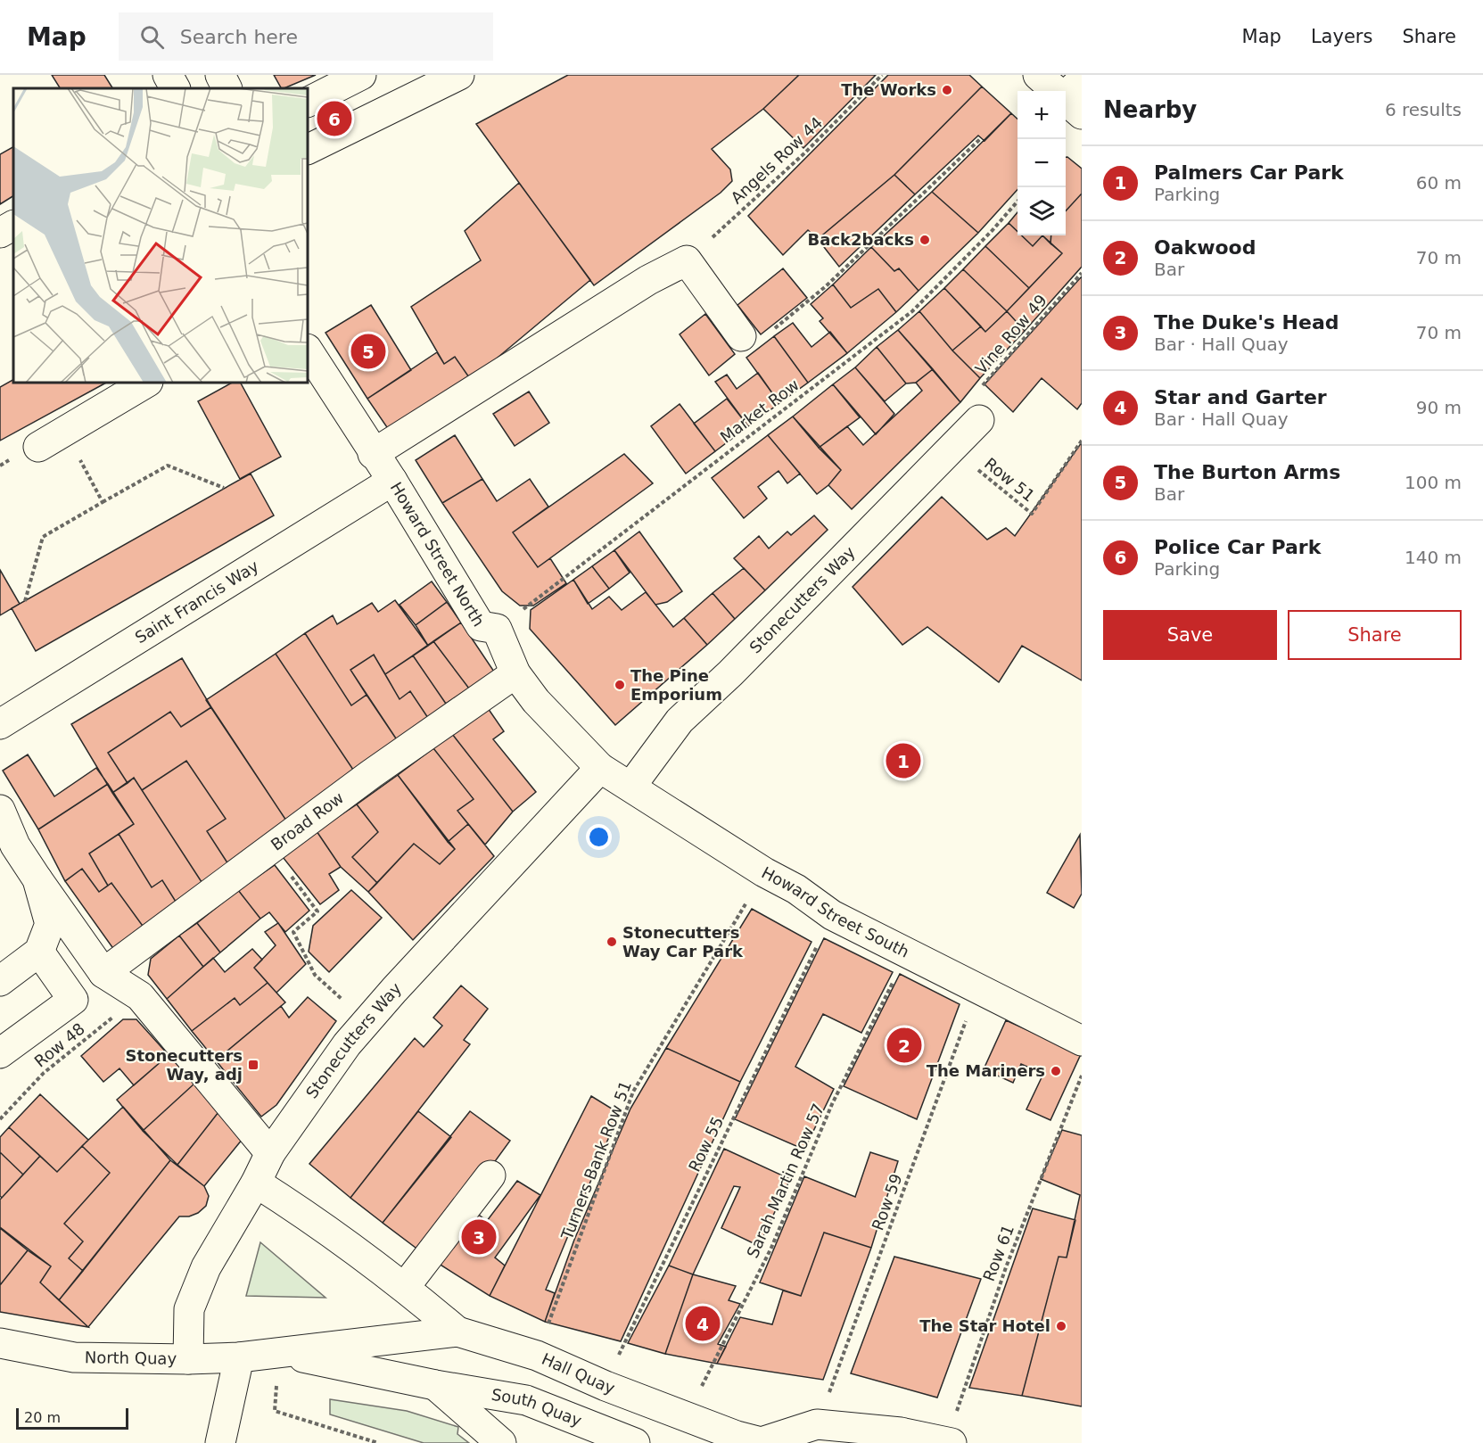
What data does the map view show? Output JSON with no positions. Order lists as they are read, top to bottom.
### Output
{
  "streets": {
    "street": [
      "Howard Street North",
      "Stonecutters Way",
      "Saint Francis Way",
      "Broad Row",
      "Howard Street South",
      "North Quay",
      "Hall Quay",
      "South Quay"
    ],
    "path": [
      "Angels Row 44",
      "Vine Row 49",
      "Market Row",
      "Row 51",
      "Row 48",
      "Row 55",
      "Turners Bank Row 51",
      "Sarah Martin Row 57",
      "Row 59",
      "Row 61"
    ]
  },
  "crossings": [
    ["Vine Row 49", "Stonecutters Way"],
    ["Market Row", "Howard Street North"],
    ["Row 51", "Stonecutters Way"],
    ["Howard Street North", "Stonecutters Way"],
    ["Howard Street North", "Saint Francis Way"],
    ["Howard Street North", "Broad Row"],
    ["Howard Street North", "Howard Street South"],
    ["Stonecutters Way", "Howard Street South"],
    ["Stonecutters Way", "North Quay"],
    ["Stonecutters Way", "Hall Quay"],
    ["Howard Street South", "Row 55"],
    ["Howard Street South", "Turners Bank Row 51"],
    ["Howard Street South", "Sarah Martin Row 57"],
    ["Howard Street South", "Row 59"],
    ["Row 55", "Hall Quay"],
    ["Turners Bank Row 51", "Hall Quay"],
    ["Sarah Martin Row 57", "Hall Quay"],
    ["North Quay", "Hall Quay"],
    ["Hall Quay", "South Quay"]
  ],
  "places": {
    "other": [
      "The Works",
      "Back2backs",
      "The Pine Emporium",
      "Stonecutters Way Car Park",
      "The Mariners",
      "The Star Hotel"
    ],
    "transit": ["Stonecutters Way, adj"]
  },
  "scale_bar": "20 m",
  "page": {
    "header": "Map",
    "search": "Search here",
    "nav": ["Map", "Layers", "Share"],
    "heading": ["Nearby", "6 results"],
    "map_buttons": ["+", "−"],
    "pins": [
      "6",
      "5",
      "1",
      "2",
      "3",
      "4"
    ],
    "list": [
      {
        "mark": "1",
        "name": "Palmers Car Park",
        "note": "Parking",
        "value": "60 m"
      },
      {
        "mark": "2",
        "name": "Oakwood",
        "note": "Bar",
        "value": "70 m"
      },
      {
        "mark": "3",
        "name": "The Duke's Head",
        "note": "Bar · Hall Quay",
        "value": "70 m"
      },
      {
        "mark": "4",
        "name": "Star and Garter",
        "note": "Bar · Hall Quay",
        "value": "90 m"
      },
      {
        "mark": "5",
        "name": "The Burton Arms",
        "note": "Bar",
        "value": "100 m"
      },
      {
        "mark": "6",
        "name": "Police Car Park",
        "note": "Parking",
        "value": "140 m"
      }
    ],
    "buttons": ["Save", "Share"],
    "scale": "20 m"
  }
}
